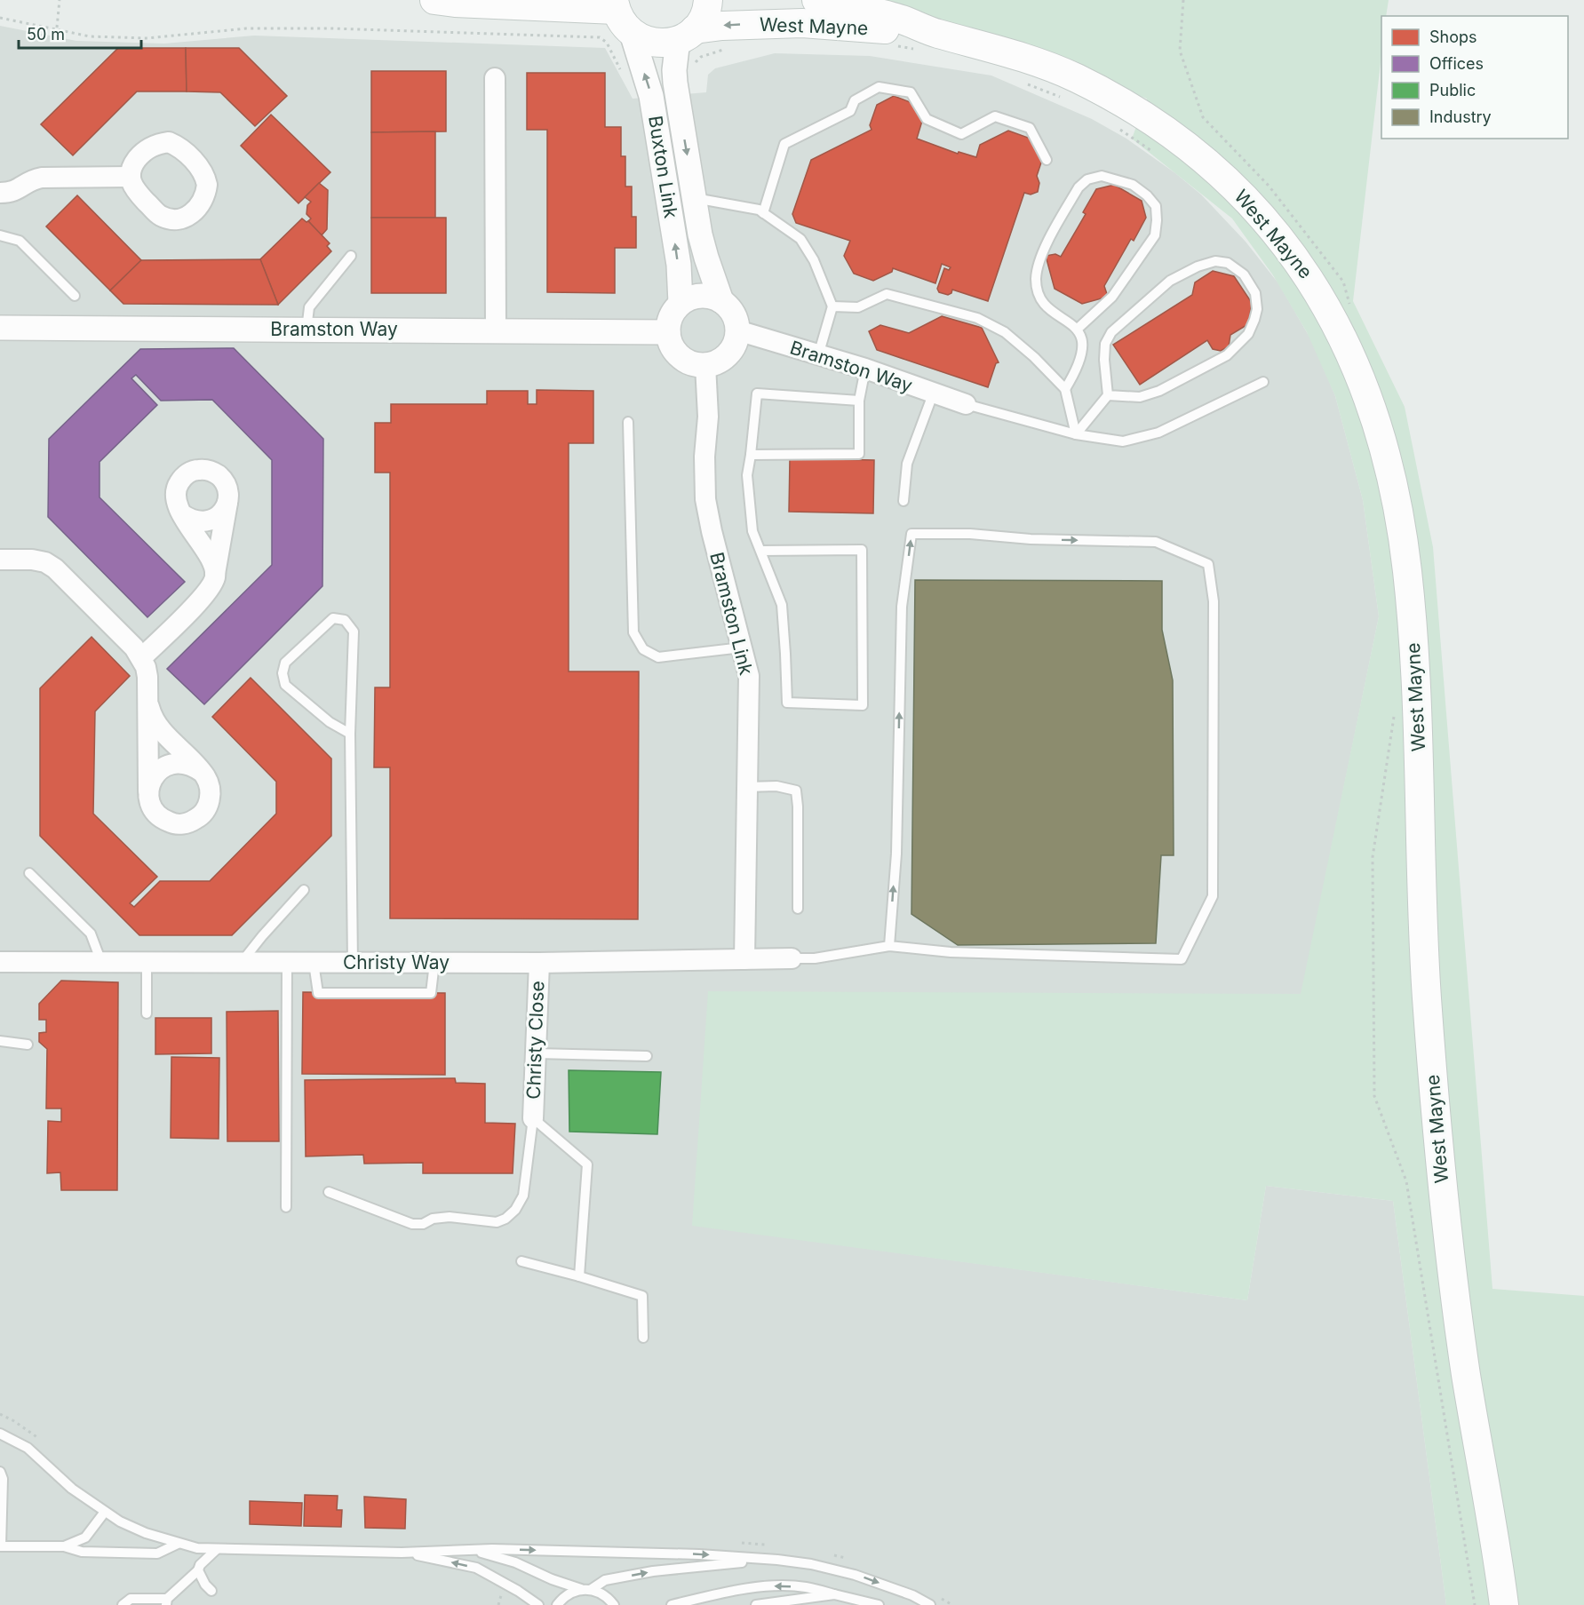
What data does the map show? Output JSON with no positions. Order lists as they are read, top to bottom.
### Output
{
  "streets": {
    "main road": ["West Mayne"],
    "street": [
      "Buxton Link",
      "Bramston Way",
      "Bramston Link",
      "Christy Way",
      "Christy Close"
    ]
  },
  "crossings": [
    ["West Mayne", "Buxton Link"],
    ["Buxton Link", "Bramston Way"],
    ["Buxton Link", "Bramston Link"],
    ["Bramston Way", "Bramston Link"],
    ["Bramston Link", "Christy Way"],
    ["Christy Way", "Christy Close"]
  ],
  "legend": [
    "Shops",
    "Offices",
    "Public",
    "Industry"
  ],
  "scale_bar": "50 m"
}
